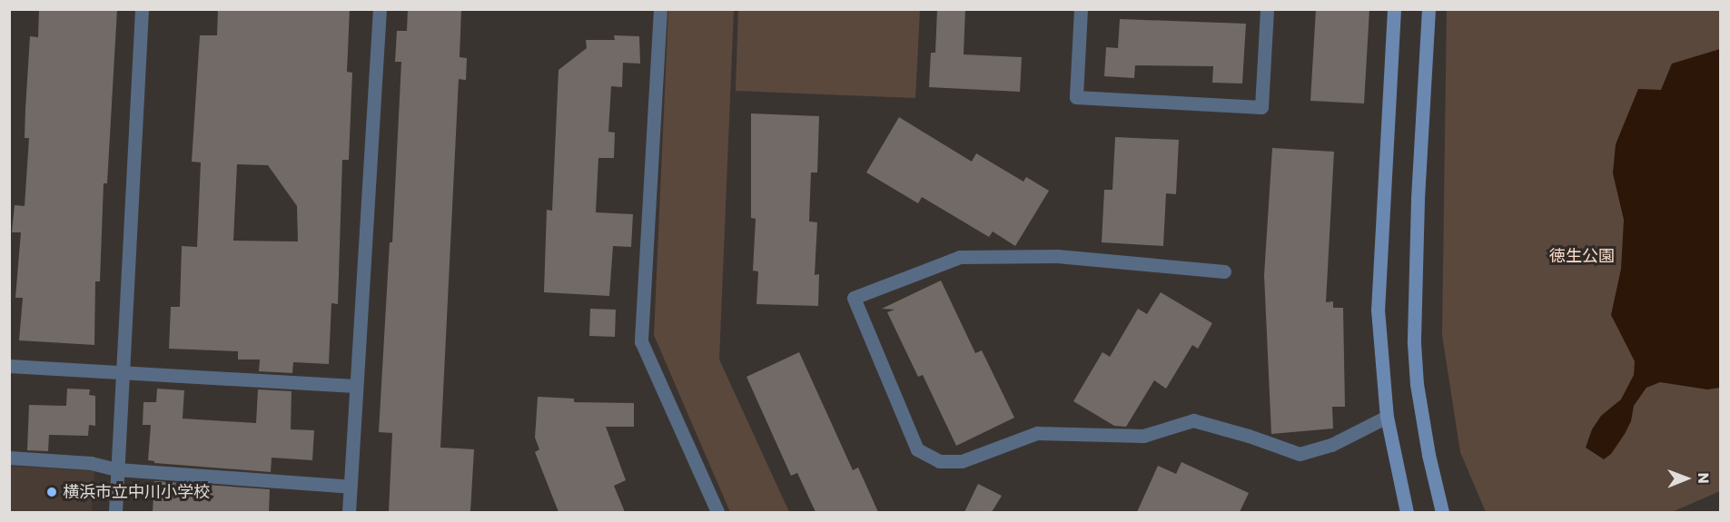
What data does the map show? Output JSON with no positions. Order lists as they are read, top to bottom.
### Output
{
  "parks": ["徳生公園"],
  "places": ["横浜市立中川小学校"],
  "north": "right"
}
